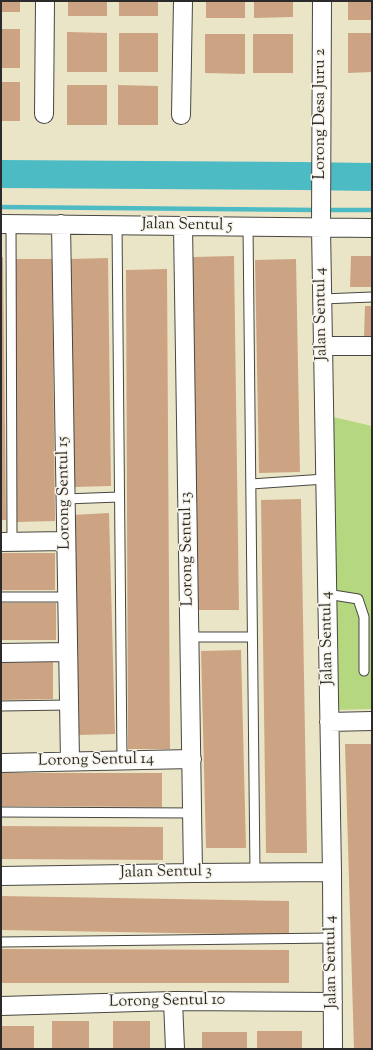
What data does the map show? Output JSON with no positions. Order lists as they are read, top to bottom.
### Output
{
  "streets": {
    "street": [
      "Lorong Desa Juru 2",
      "Jalan Sentul 5",
      "Jalan Sentul 4",
      "Lorong Sentul 15",
      "Lorong Sentul 13",
      "Lorong Sentul 14",
      "Jalan Sentul 3",
      "Lorong Sentul 10"
    ]
  },
  "crossings": [
    ["Lorong Desa Juru 2", "Jalan Sentul 5"],
    ["Lorong Desa Juru 2", "Jalan Sentul 4"],
    ["Jalan Sentul 5", "Jalan Sentul 4"],
    ["Jalan Sentul 5", "Lorong Sentul 15"],
    ["Jalan Sentul 5", "Lorong Sentul 13"],
    ["Jalan Sentul 4", "Jalan Sentul 3"],
    ["Jalan Sentul 4", "Lorong Sentul 10"],
    ["Lorong Sentul 15", "Lorong Sentul 14"],
    ["Lorong Sentul 13", "Lorong Sentul 14"],
    ["Lorong Sentul 13", "Jalan Sentul 3"]
  ]
}
